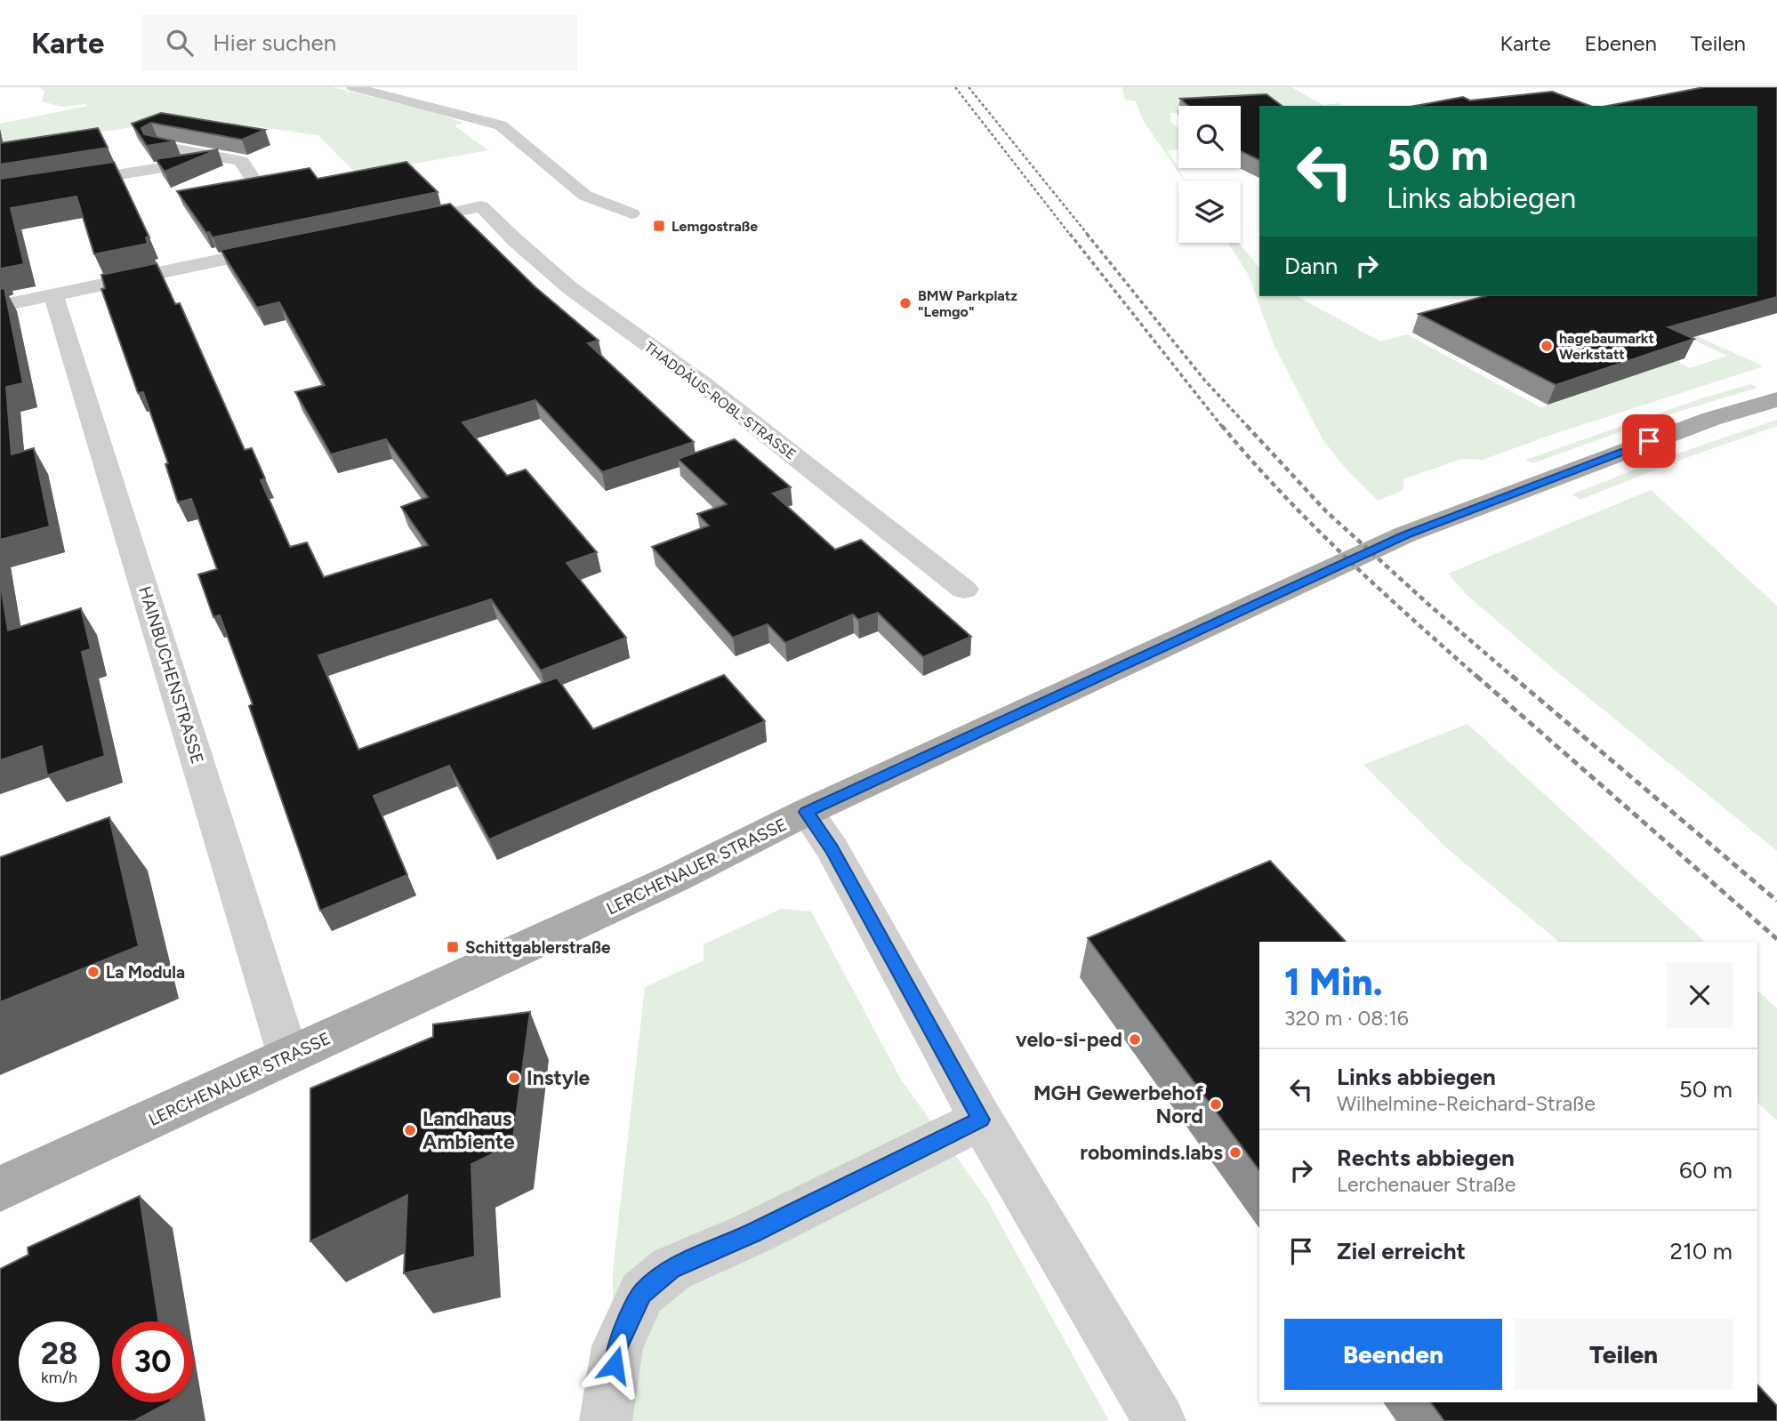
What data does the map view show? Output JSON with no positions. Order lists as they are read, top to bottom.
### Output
{
  "streets": {
    "main road": ["LERCHENAUER STRASSE"],
    "street": ["THADDÄUS-ROBL-STRASSE", "HAINBUCHENSTRASSE"]
  },
  "crossings": [
    ["HAINBUCHENSTRASSE", "LERCHENAUER STRASSE"]
  ],
  "places": {
    "transit": ["Lemgostraße", "Schittgablerstraße"],
    "other": [
      "BMW Parkplatz \"Lemgo\"",
      "hagebaumarkt Werkstatt",
      "La Modula",
      "velo-si-ped",
      "Instyle",
      "MGH Gewerbehof Nord",
      "Landhaus Ambiente",
      "robominds.labs"
    ]
  },
  "page": {
    "header": "Karte",
    "search": "Hier suchen",
    "nav": ["Karte", "Ebenen", "Teilen"],
    "turn": ["50 m", "Links abbiegen"],
    "then": "Dann",
    "heading": ["1 Min.", "320 m · 08:16"],
    "list": [
      {
        "name": "Links abbiegen",
        "note": "Wilhelmine-Reichard-Straße",
        "value": "50 m"
      },
      {
        "name": "Rechts abbiegen",
        "note": "Lerchenauer Straße",
        "value": "60 m"
      },
      {
        "name": "Ziel erreicht",
        "value": "210 m"
      }
    ],
    "buttons": ["Beenden", "Teilen"],
    "speed": "28 km/h",
    "limit": "30"
  }
}
